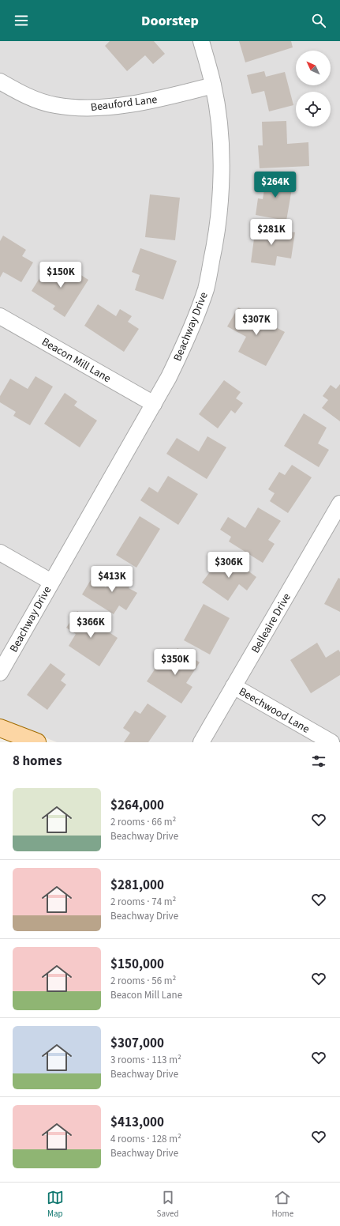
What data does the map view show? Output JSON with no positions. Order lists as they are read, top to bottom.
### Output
{
  "streets": {
    "street": [
      "Beauford Lane",
      "Beachway Drive",
      "Beacon Mill Lane",
      "Belleaire Drive",
      "Beechwood Lane"
    ]
  },
  "crossings": [
    ["Beauford Lane", "Beachway Drive"],
    ["Beachway Drive", "Beacon Mill Lane"],
    ["Belleaire Drive", "Beechwood Lane"]
  ],
  "north": "top left",
  "page": {
    "header": "Doorstep",
    "price": [
      "$264K",
      "$281K",
      "$150K",
      "$307K",
      "$306K",
      "$413K",
      "$366K",
      "$350K"
    ],
    "heading": "8 homes",
    "list": [
      {
        "name": "$264,000",
        "note": "2 rooms · 66 m² · Beachway Drive"
      },
      {
        "name": "$281,000",
        "note": "2 rooms · 74 m² · Beachway Drive"
      },
      {
        "name": "$150,000",
        "note": "2 rooms · 56 m² · Beacon Mill Lane"
      },
      {
        "name": "$307,000",
        "note": "3 rooms · 113 m² · Beachway Drive"
      },
      {
        "name": "$413,000",
        "note": "4 rooms · 128 m² · Beachway Drive"
      }
    ],
    "tabs": ["Map", "Saved", "Home"]
  }
}
